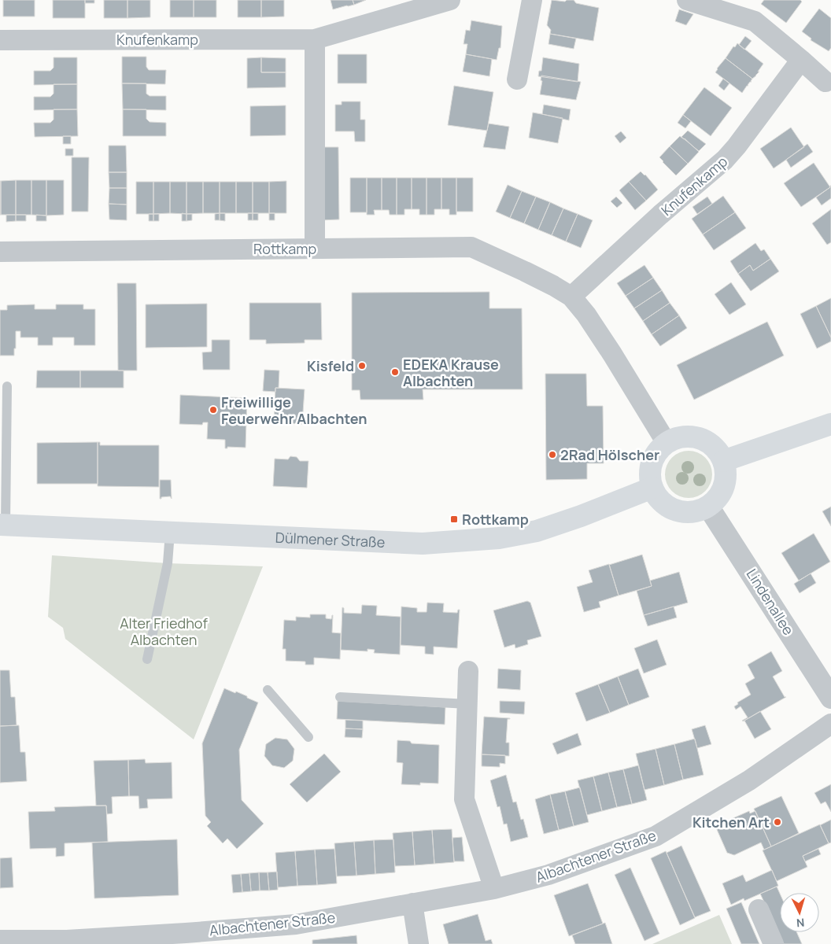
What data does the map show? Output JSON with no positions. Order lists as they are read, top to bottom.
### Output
{
  "streets": {
    "main road": ["Dülmener Straße"],
    "street": [
      "Knufenkamp",
      "Rottkamp",
      "Lindenallee",
      "Albachtener Straße"
    ]
  },
  "crossings": [
    ["Knufenkamp", "Rottkamp"],
    ["Rottkamp", "Dülmener Straße"],
    ["Rottkamp", "Lindenallee"],
    ["Dülmener Straße", "Lindenallee"]
  ],
  "parks": ["Alter Friedhof Albachten"],
  "places": {
    "other": [
      "Kisfeld",
      "EDEKA Krause Albachten",
      "Freiwillige Feuerwehr Albachten",
      "2Rad Hölscher",
      "Kitchen Art"
    ],
    "transit": ["Rottkamp"]
  },
  "north": "bottom"
}
